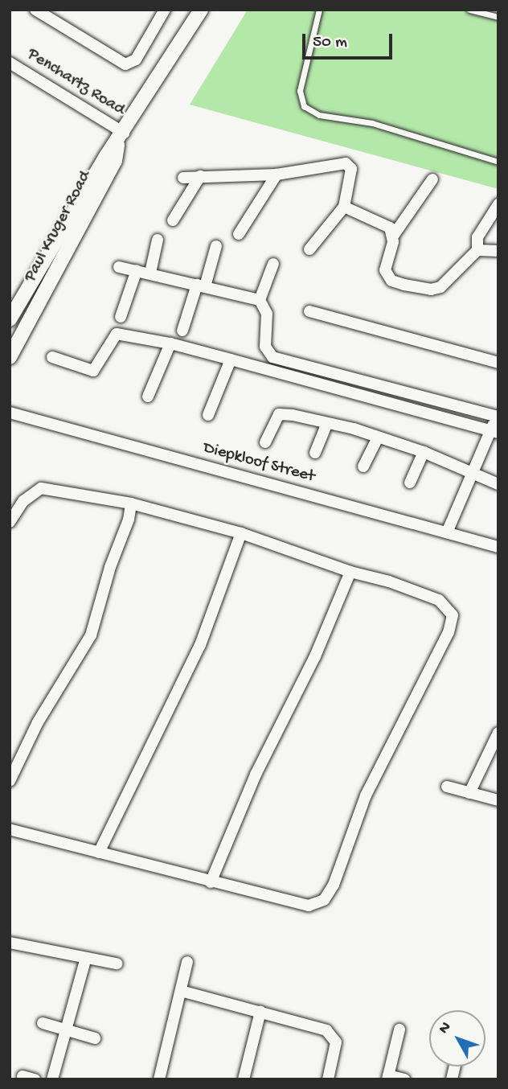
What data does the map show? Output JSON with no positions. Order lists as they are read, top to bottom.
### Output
{
  "streets": {
    "street": ["Penchartz Road", "Paul Kruger Road", "Diepkloof Street"]
  },
  "crossings": [
    ["Penchartz Road", "Paul Kruger Road"]
  ],
  "scale_bar": "50 m",
  "north": "top left"
}
